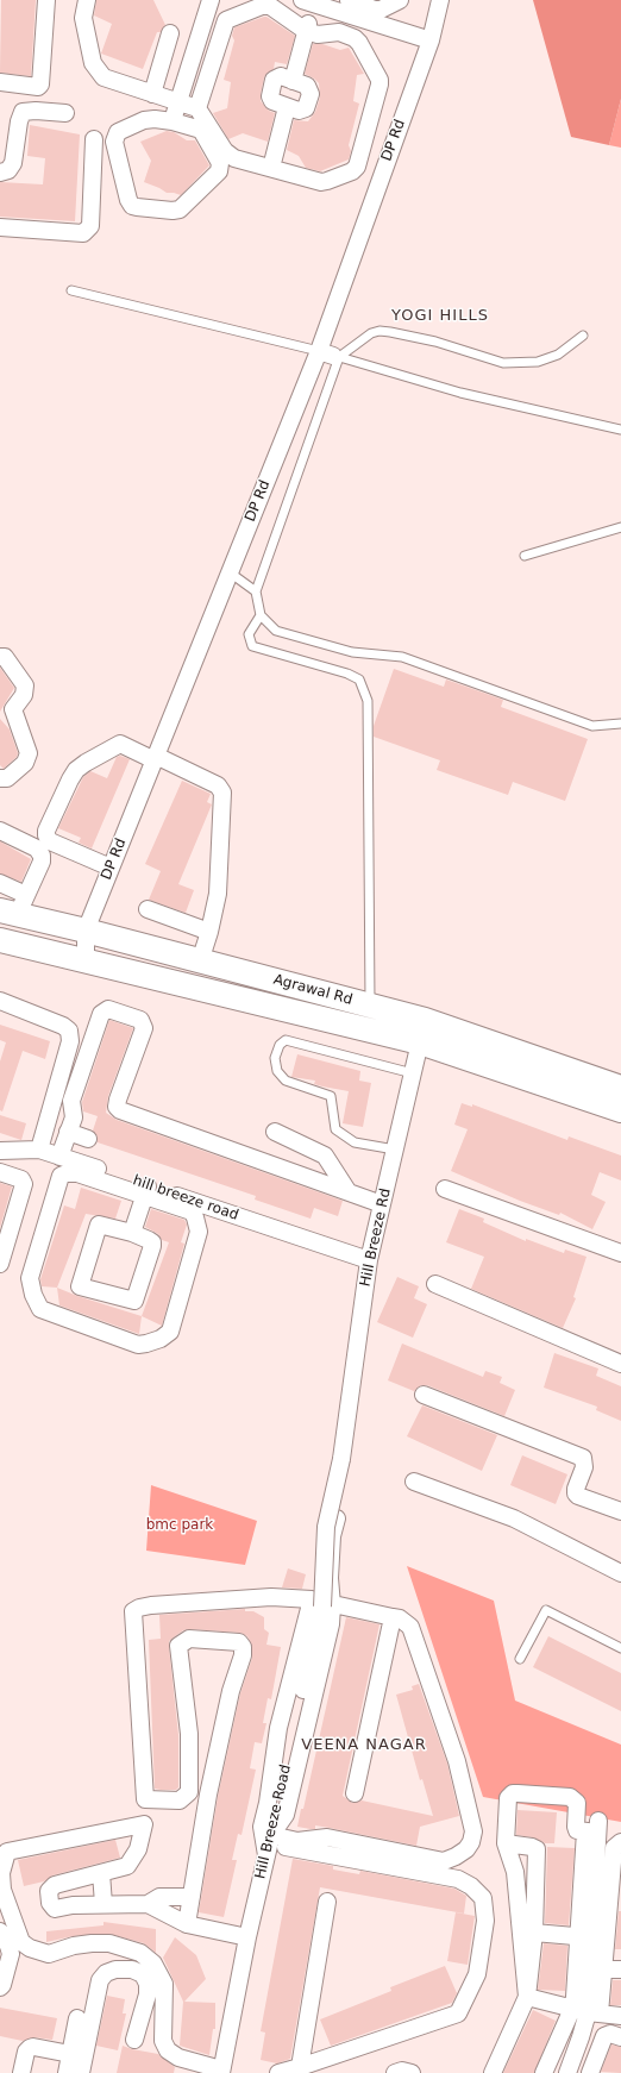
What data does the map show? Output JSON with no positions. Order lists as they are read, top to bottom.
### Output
{
  "streets": {
    "street": [
      "DP Rd",
      "Agrawal Rd",
      "hill breeze road",
      "Hill Breeze Rd",
      "Hill Breeze Road"
    ]
  },
  "crossings": [
    ["DP Rd", "Agrawal Rd"],
    ["Agrawal Rd", "Hill Breeze Rd"],
    ["hill breeze road", "Hill Breeze Rd"],
    ["Hill Breeze Rd", "Hill Breeze Road"]
  ],
  "districts": ["YOGI HILLS", "VEENA NAGAR"],
  "parks": ["bmc park"]
}
